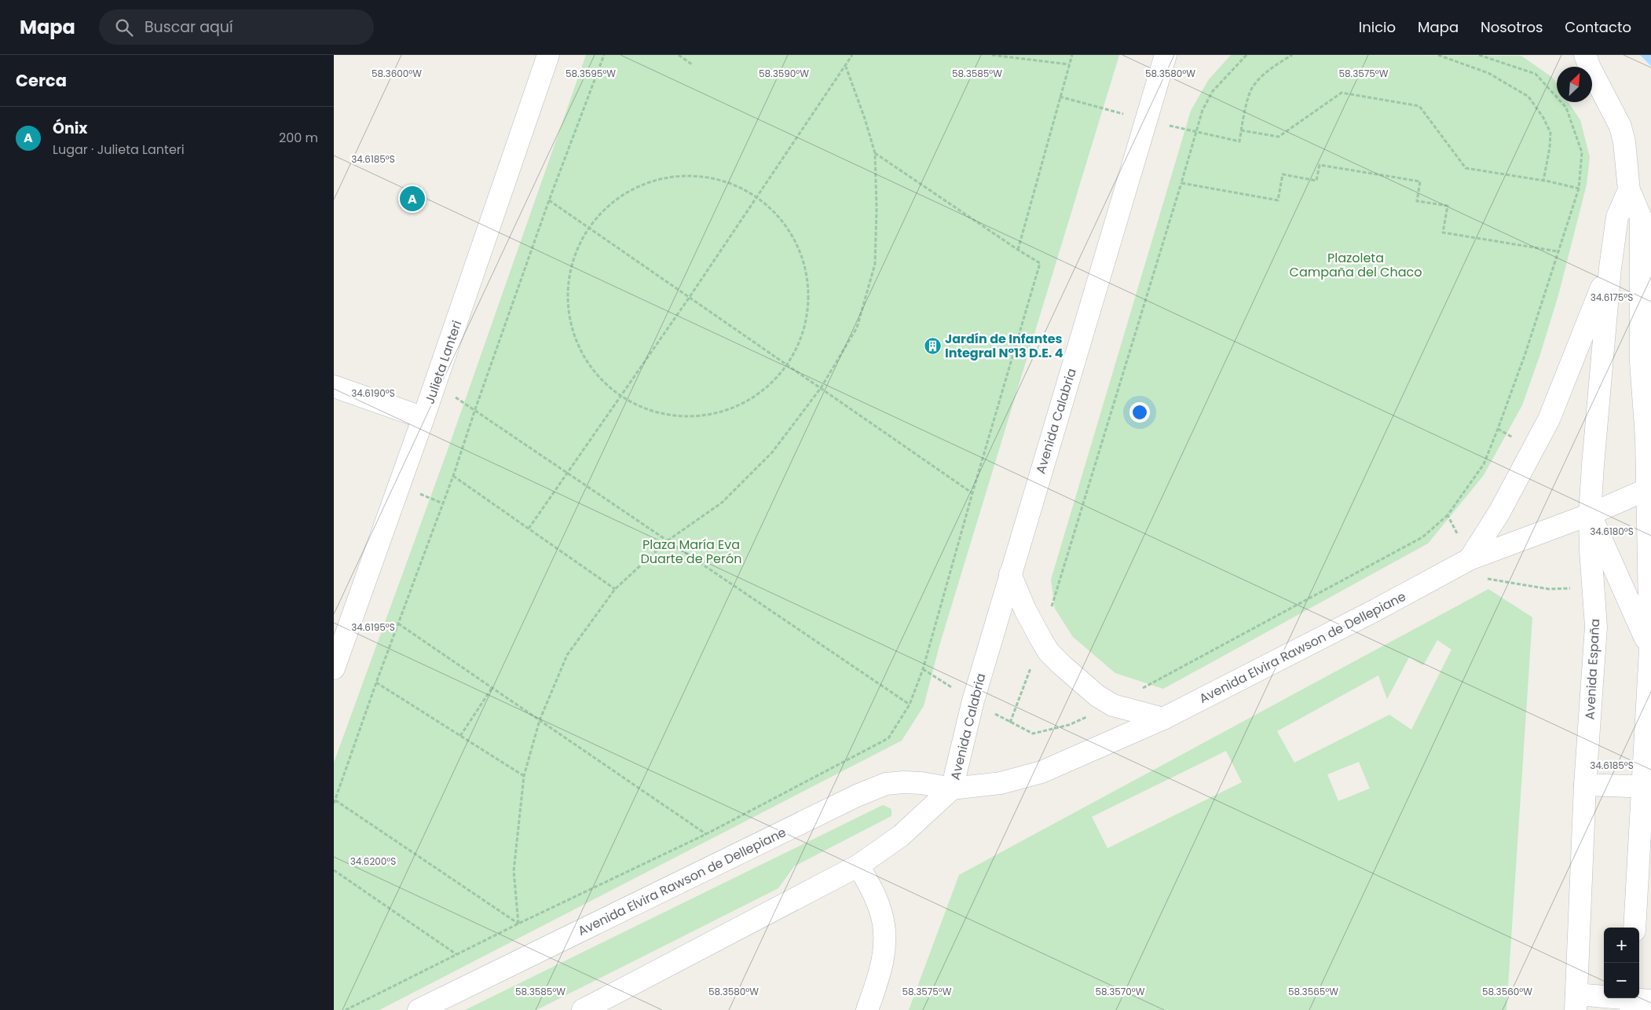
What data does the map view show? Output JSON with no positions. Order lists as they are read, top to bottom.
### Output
{
  "streets": {
    "main road": [
      "Julieta Lanteri",
      "Avenida Calabria",
      "Avenida Elvira Rawson de Dellepiane",
      "Avenida España"
    ]
  },
  "crossings": [
    ["Avenida Calabria", "Avenida Elvira Rawson de Dellepiane"],
    ["Avenida Elvira Rawson de Dellepiane", "Avenida España"]
  ],
  "parks": ["Plazoleta Campaña del Chaco", "Plaza María Eva Duarte de Perón"],
  "places": {
    "building": ["Jardín de Infantes Integral N°13 D.E. 4"]
  },
  "north": "top right",
  "page": {
    "header": "Mapa",
    "search": "Buscar aquí",
    "nav": [
      "Inicio",
      "Mapa",
      "Nosotros",
      "Contacto"
    ],
    "heading": "Cerca",
    "list": [
      {
        "mark": "A",
        "name": "Ónix",
        "note": "Lugar · Julieta Lanteri",
        "value": "200 m"
      }
    ],
    "pins": "A",
    "map_buttons": ["+", "−"]
  },
  "coordinates": [
    "58.3600°W",
    "58.3595°W",
    "58.3590°W",
    "58.3585°W",
    "58.3580°W",
    "58.3575°W",
    "34.6185°S",
    "34.6175°S",
    "34.6190°S",
    "34.6180°S",
    "34.6195°S",
    "34.6200°S",
    "58.3570°W",
    "58.3560°W",
    "58.3565°W"
  ]
}
